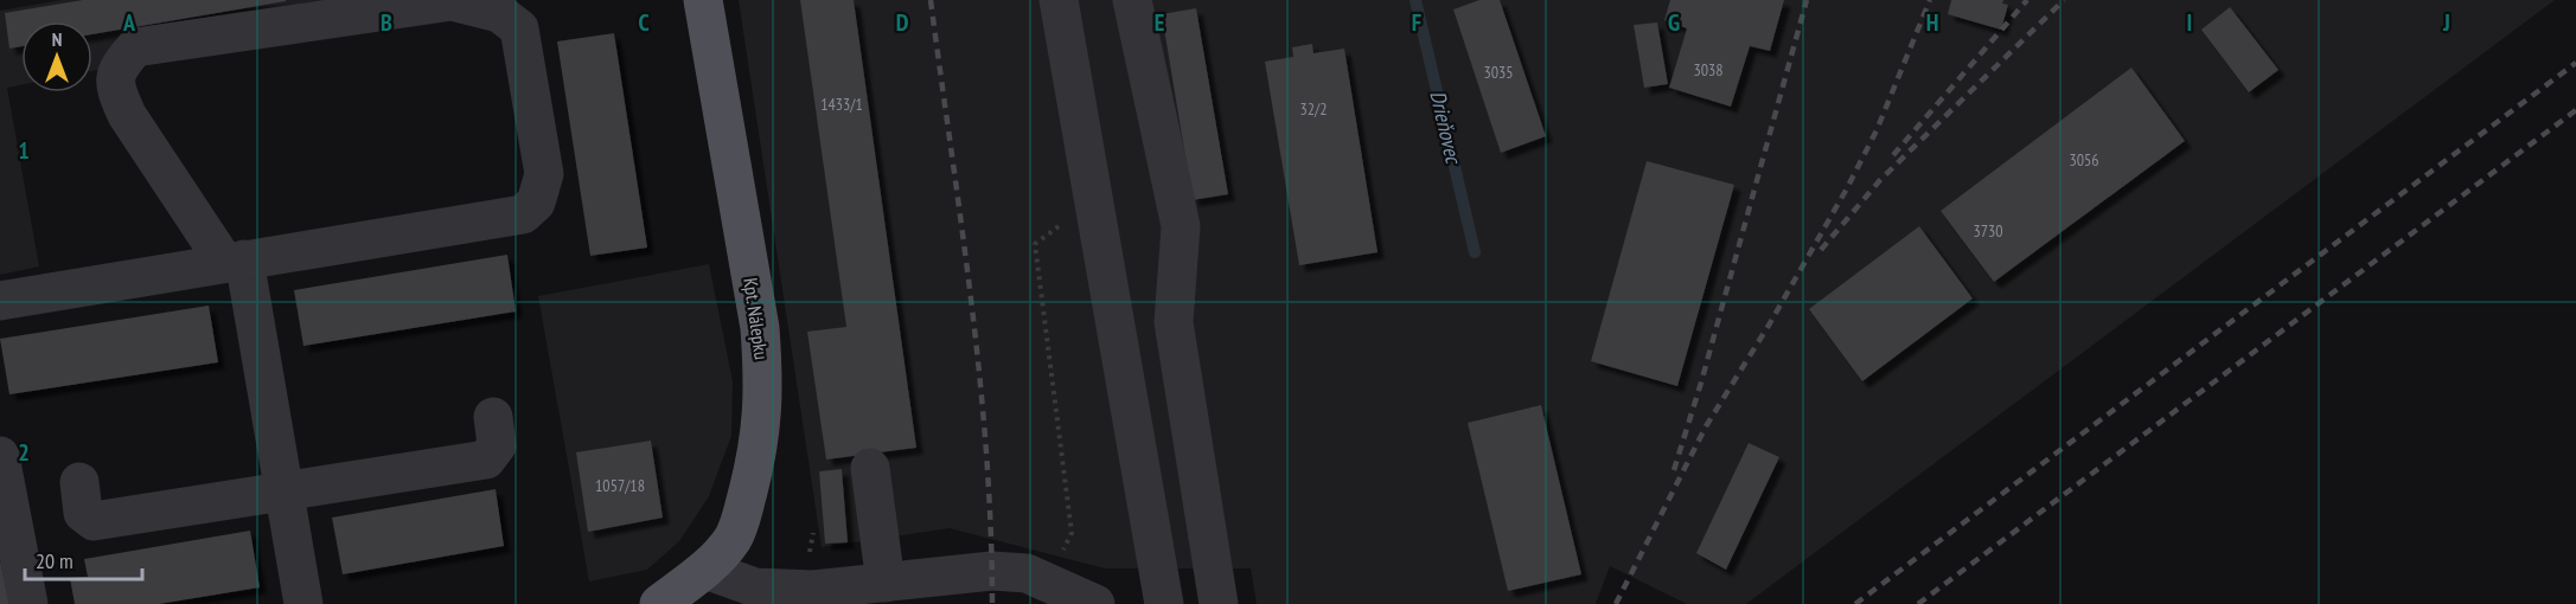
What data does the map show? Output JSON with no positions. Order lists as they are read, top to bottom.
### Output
{
  "streets": {
    "main road": ["Kpt. Nálepku"]
  },
  "water": ["Drieňovec"],
  "house_numbers": [
    "3038",
    "3035",
    "1433/1",
    "32/2",
    "3056",
    "3730",
    "1057/18"
  ],
  "scale_bar": "20 m",
  "north": "top",
  "grid": {
    "columns": [
      "A",
      "B",
      "C",
      "D",
      "E",
      "F",
      "G",
      "H",
      "I",
      "J"
    ],
    "rows": ["1", "2"]
  }
}
